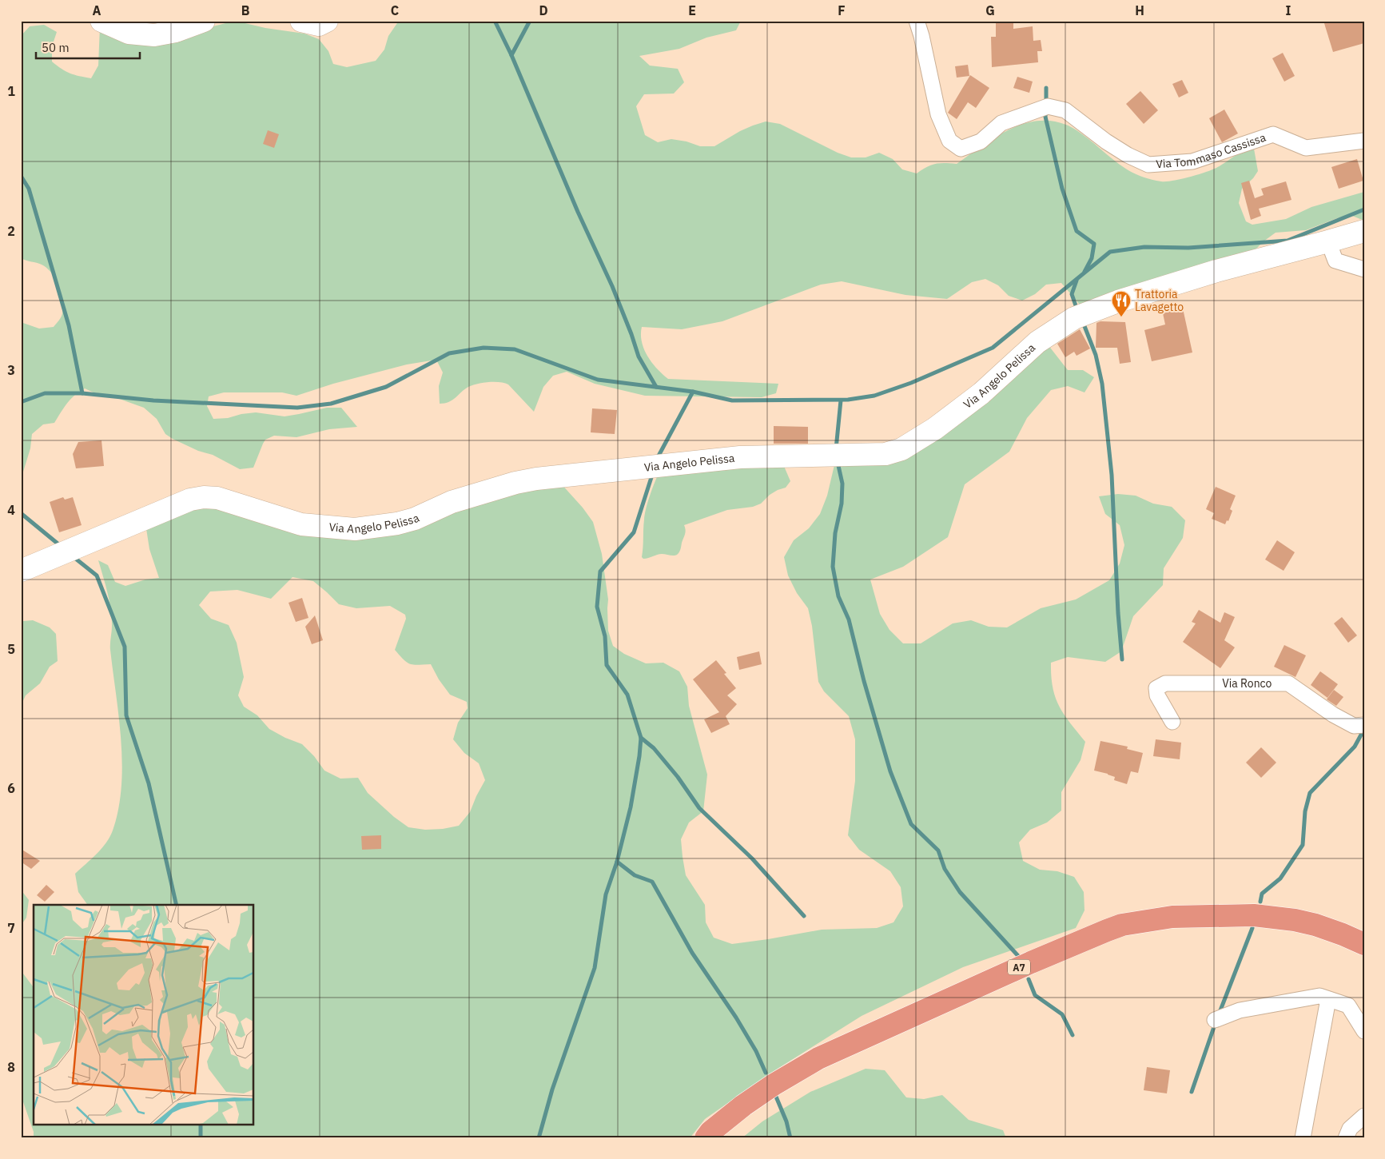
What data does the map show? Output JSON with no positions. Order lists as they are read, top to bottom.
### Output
{
  "streets": {
    "highway": ["A7"],
    "street": ["Via Tommaso Cassissa", "Via Angelo Pelissa", "Via Ronco"]
  },
  "places": {
    "restaurant": ["Trattoria Lavagetto"]
  },
  "scale_bar": "50 m",
  "grid": {
    "columns": [
      "A",
      "B",
      "C",
      "D",
      "E",
      "F",
      "G",
      "H",
      "I"
    ],
    "rows": [
      "1",
      "2",
      "3",
      "4",
      "5",
      "6",
      "7",
      "8"
    ]
  }
}
